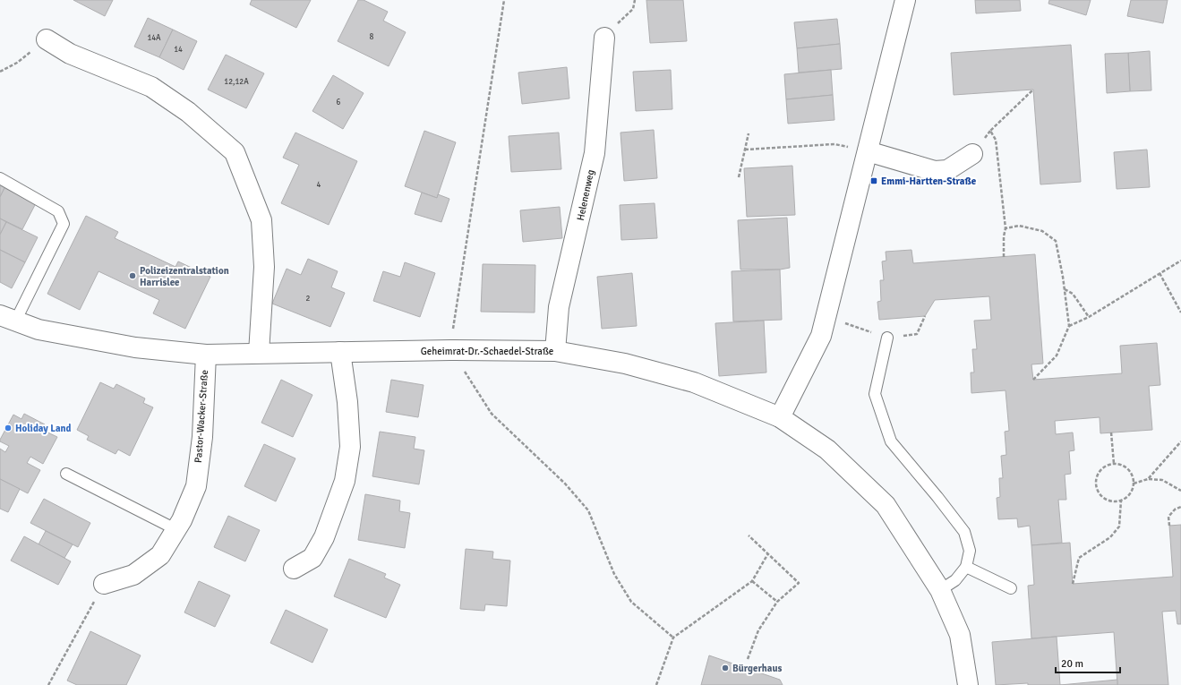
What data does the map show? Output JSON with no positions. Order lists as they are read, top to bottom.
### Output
{
  "streets": {
    "street": ["Helenenweg", "Geheimrat-Dr.-Schaedel-Straße", "Pastor-Wacker-Straße"]
  },
  "crossings": [
    ["Helenenweg", "Geheimrat-Dr.-Schaedel-Straße"],
    ["Geheimrat-Dr.-Schaedel-Straße", "Pastor-Wacker-Straße"]
  ],
  "places": {
    "transit": ["Emmi-Hartten-Straße"],
    "other": ["Polizeizentralstation Harrislee", "Holiday Land", "Bürgerhaus"]
  },
  "house_numbers": [
    "8",
    "14A",
    "14",
    "12,12A",
    "6",
    "4",
    "2"
  ],
  "scale_bar": "20 m"
}
